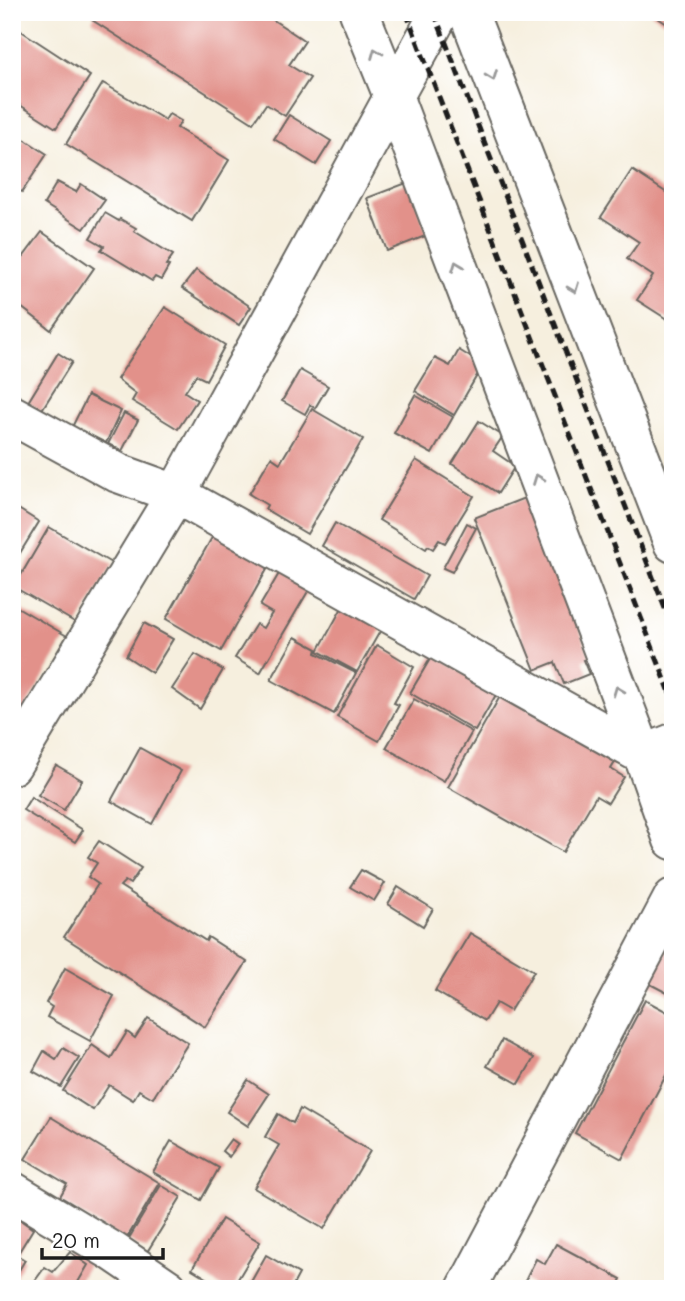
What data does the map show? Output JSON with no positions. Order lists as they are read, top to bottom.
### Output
{
  "scale_bar": "20 m"
}
